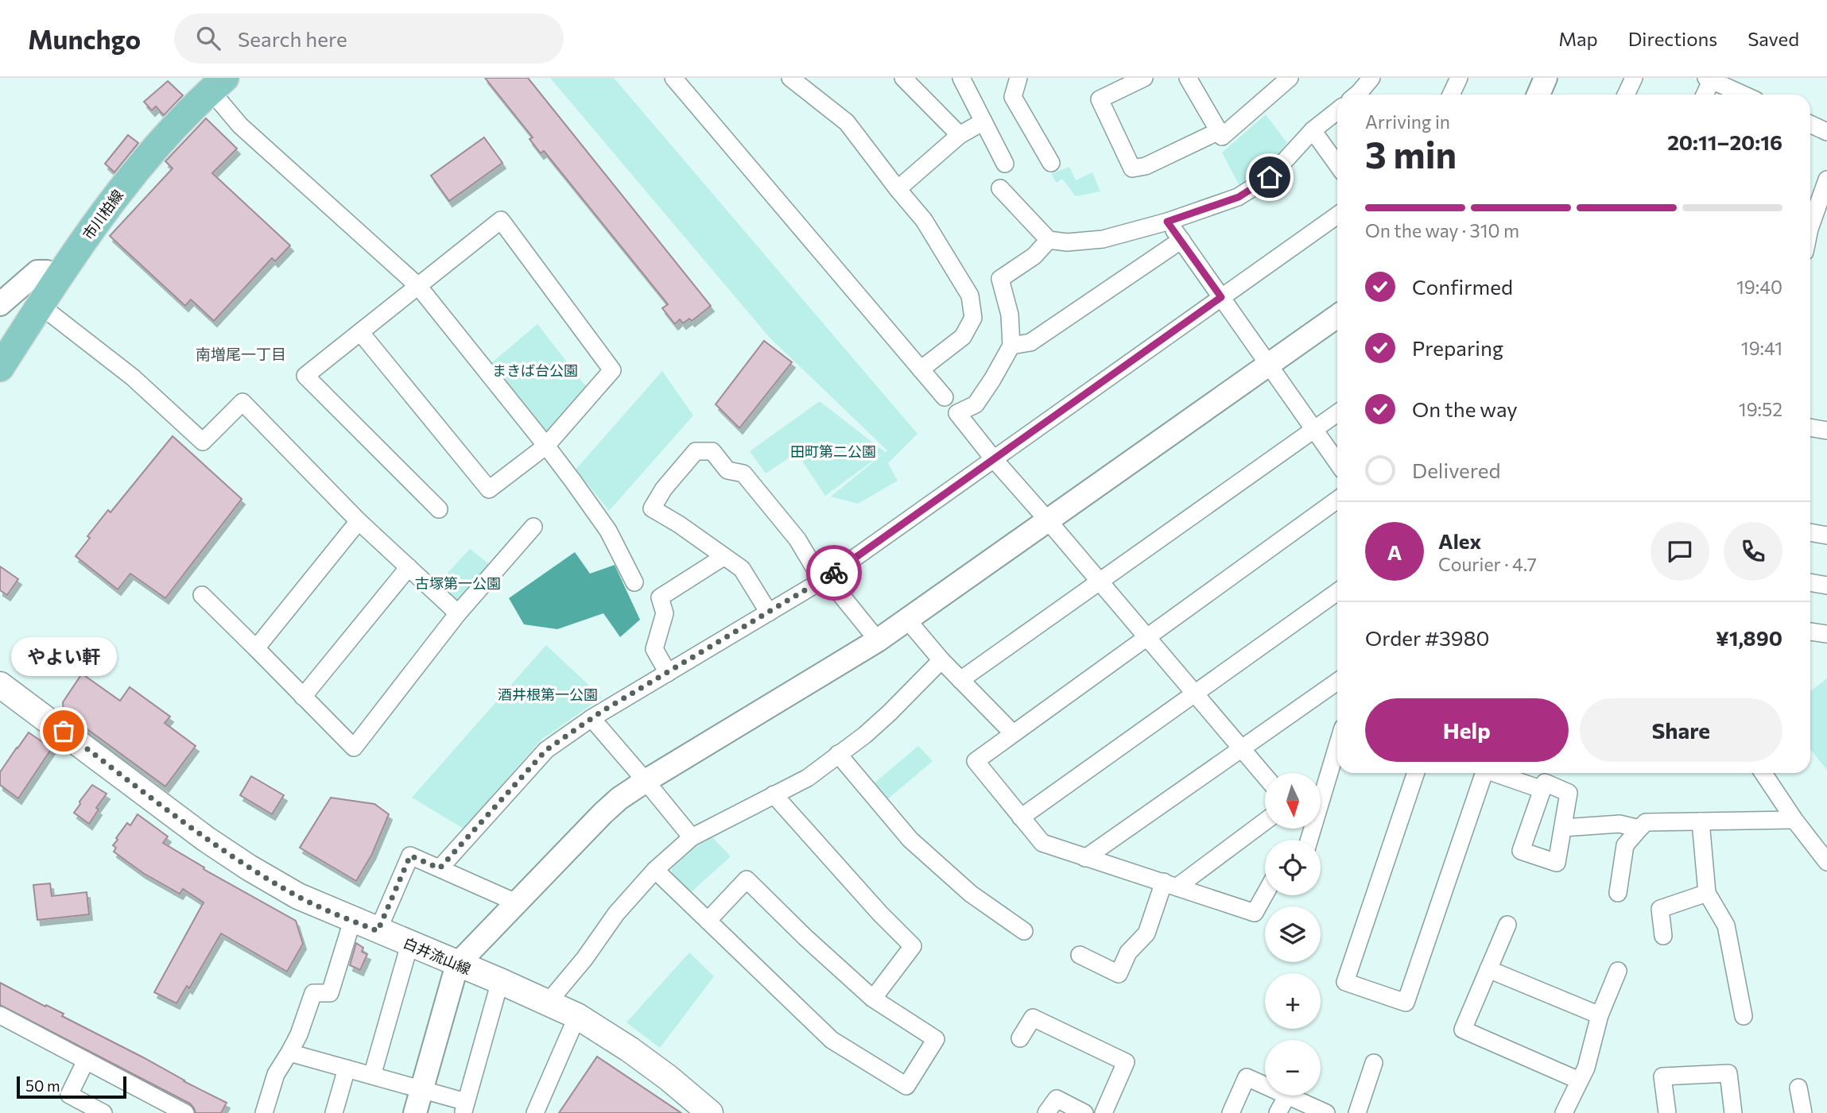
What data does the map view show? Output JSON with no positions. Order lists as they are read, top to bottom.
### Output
{
  "streets": {
    "main road": ["市川柏線", "白井流山線"]
  },
  "districts": ["南増尾一丁目"],
  "parks": [
    "まきば台公園",
    "田町第二公園",
    "古塚第一公園",
    "酒井根第一公園"
  ],
  "places": ["やよい軒"],
  "scale_bar": "50 m",
  "north": "bottom",
  "page": {
    "header": "Munchgo",
    "search": "Search here",
    "nav": ["Map", "Directions", "Saved"],
    "heading": ["3 min", "Arriving in", "20:11–20:16"],
    "panel": [
      "Alex",
      "Courier · 4.7",
      "Order #3980",
      "¥1,890"
    ],
    "bar": "On the way · 310 m",
    "list": [
      ["Confirmed", "19:40"],
      ["Preparing", "19:41"],
      ["On the way", "19:52"],
      "Delivered"
    ],
    "round": "A",
    "bubble": "やよい軒",
    "buttons": ["Help", "Share"],
    "map_buttons": ["+", "−"],
    "scale": "50 m"
  }
}
